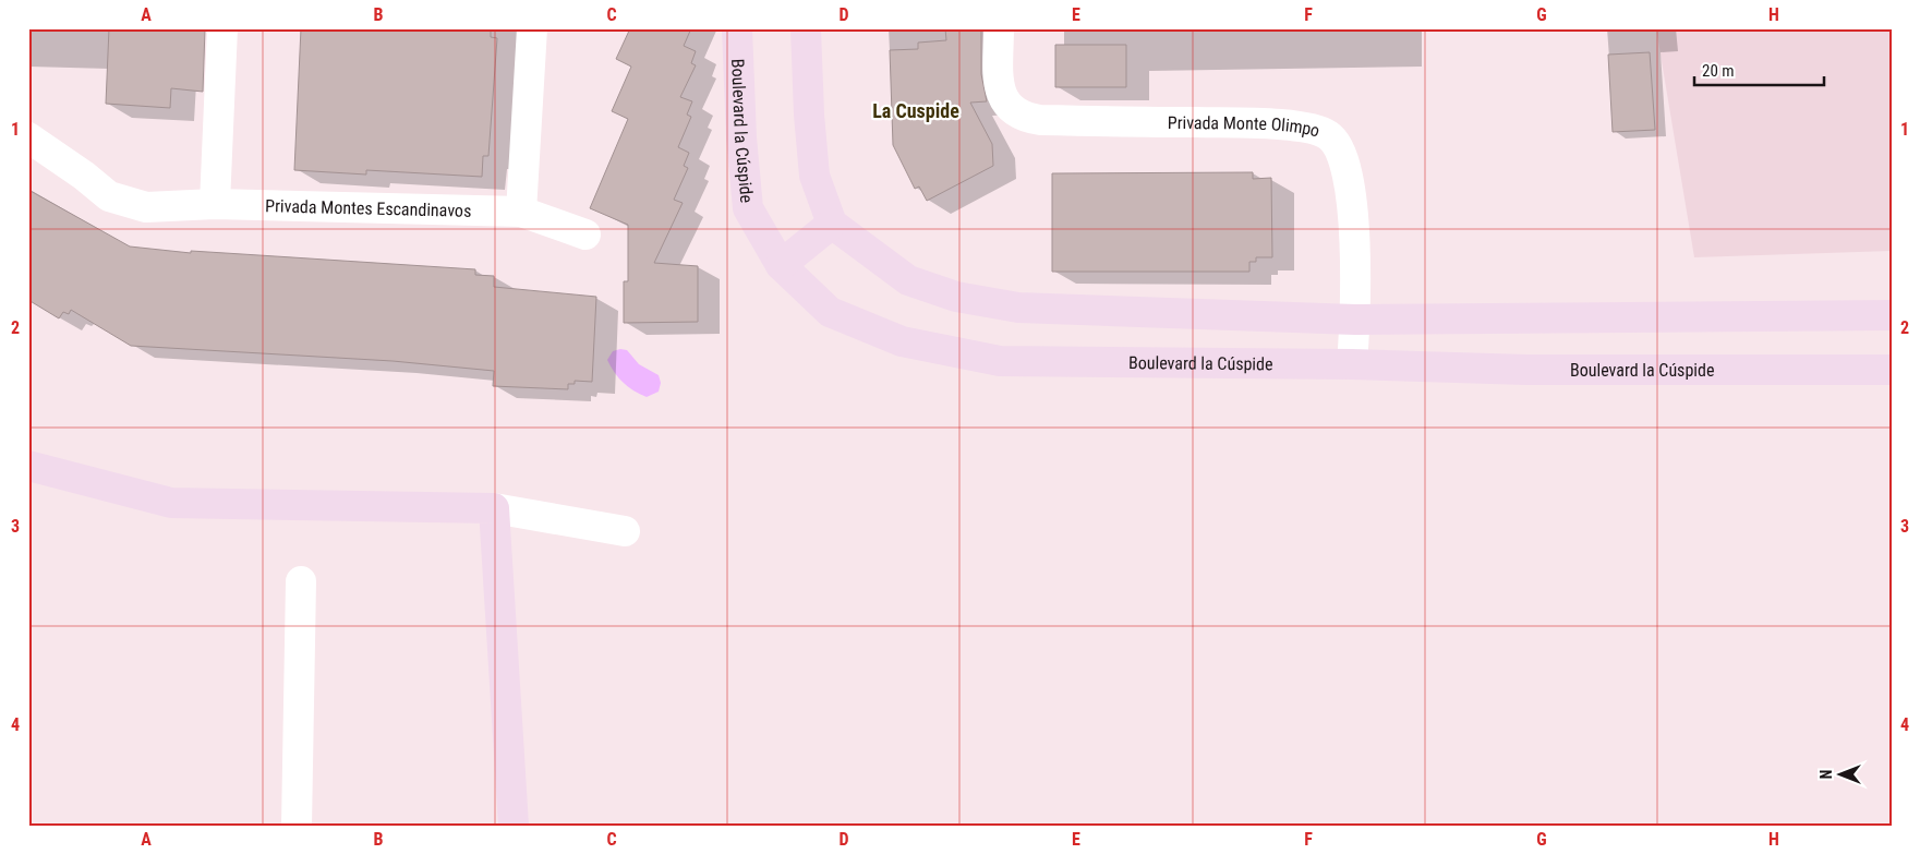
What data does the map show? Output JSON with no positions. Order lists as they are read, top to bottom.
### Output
{
  "streets": {
    "street": ["Privada Monte Olimpo", "Boulevard la Cúspide", "Privada Montes Escandinavos"]
  },
  "crossings": [
    ["Privada Monte Olimpo", "Boulevard la Cúspide"]
  ],
  "districts": ["La Cuspide"],
  "scale_bar": "20 m",
  "north": "left",
  "grid": {
    "columns": [
      "A",
      "B",
      "C",
      "D",
      "E",
      "F",
      "G",
      "H"
    ],
    "rows": [
      "1",
      "2",
      "3",
      "4"
    ]
  }
}
